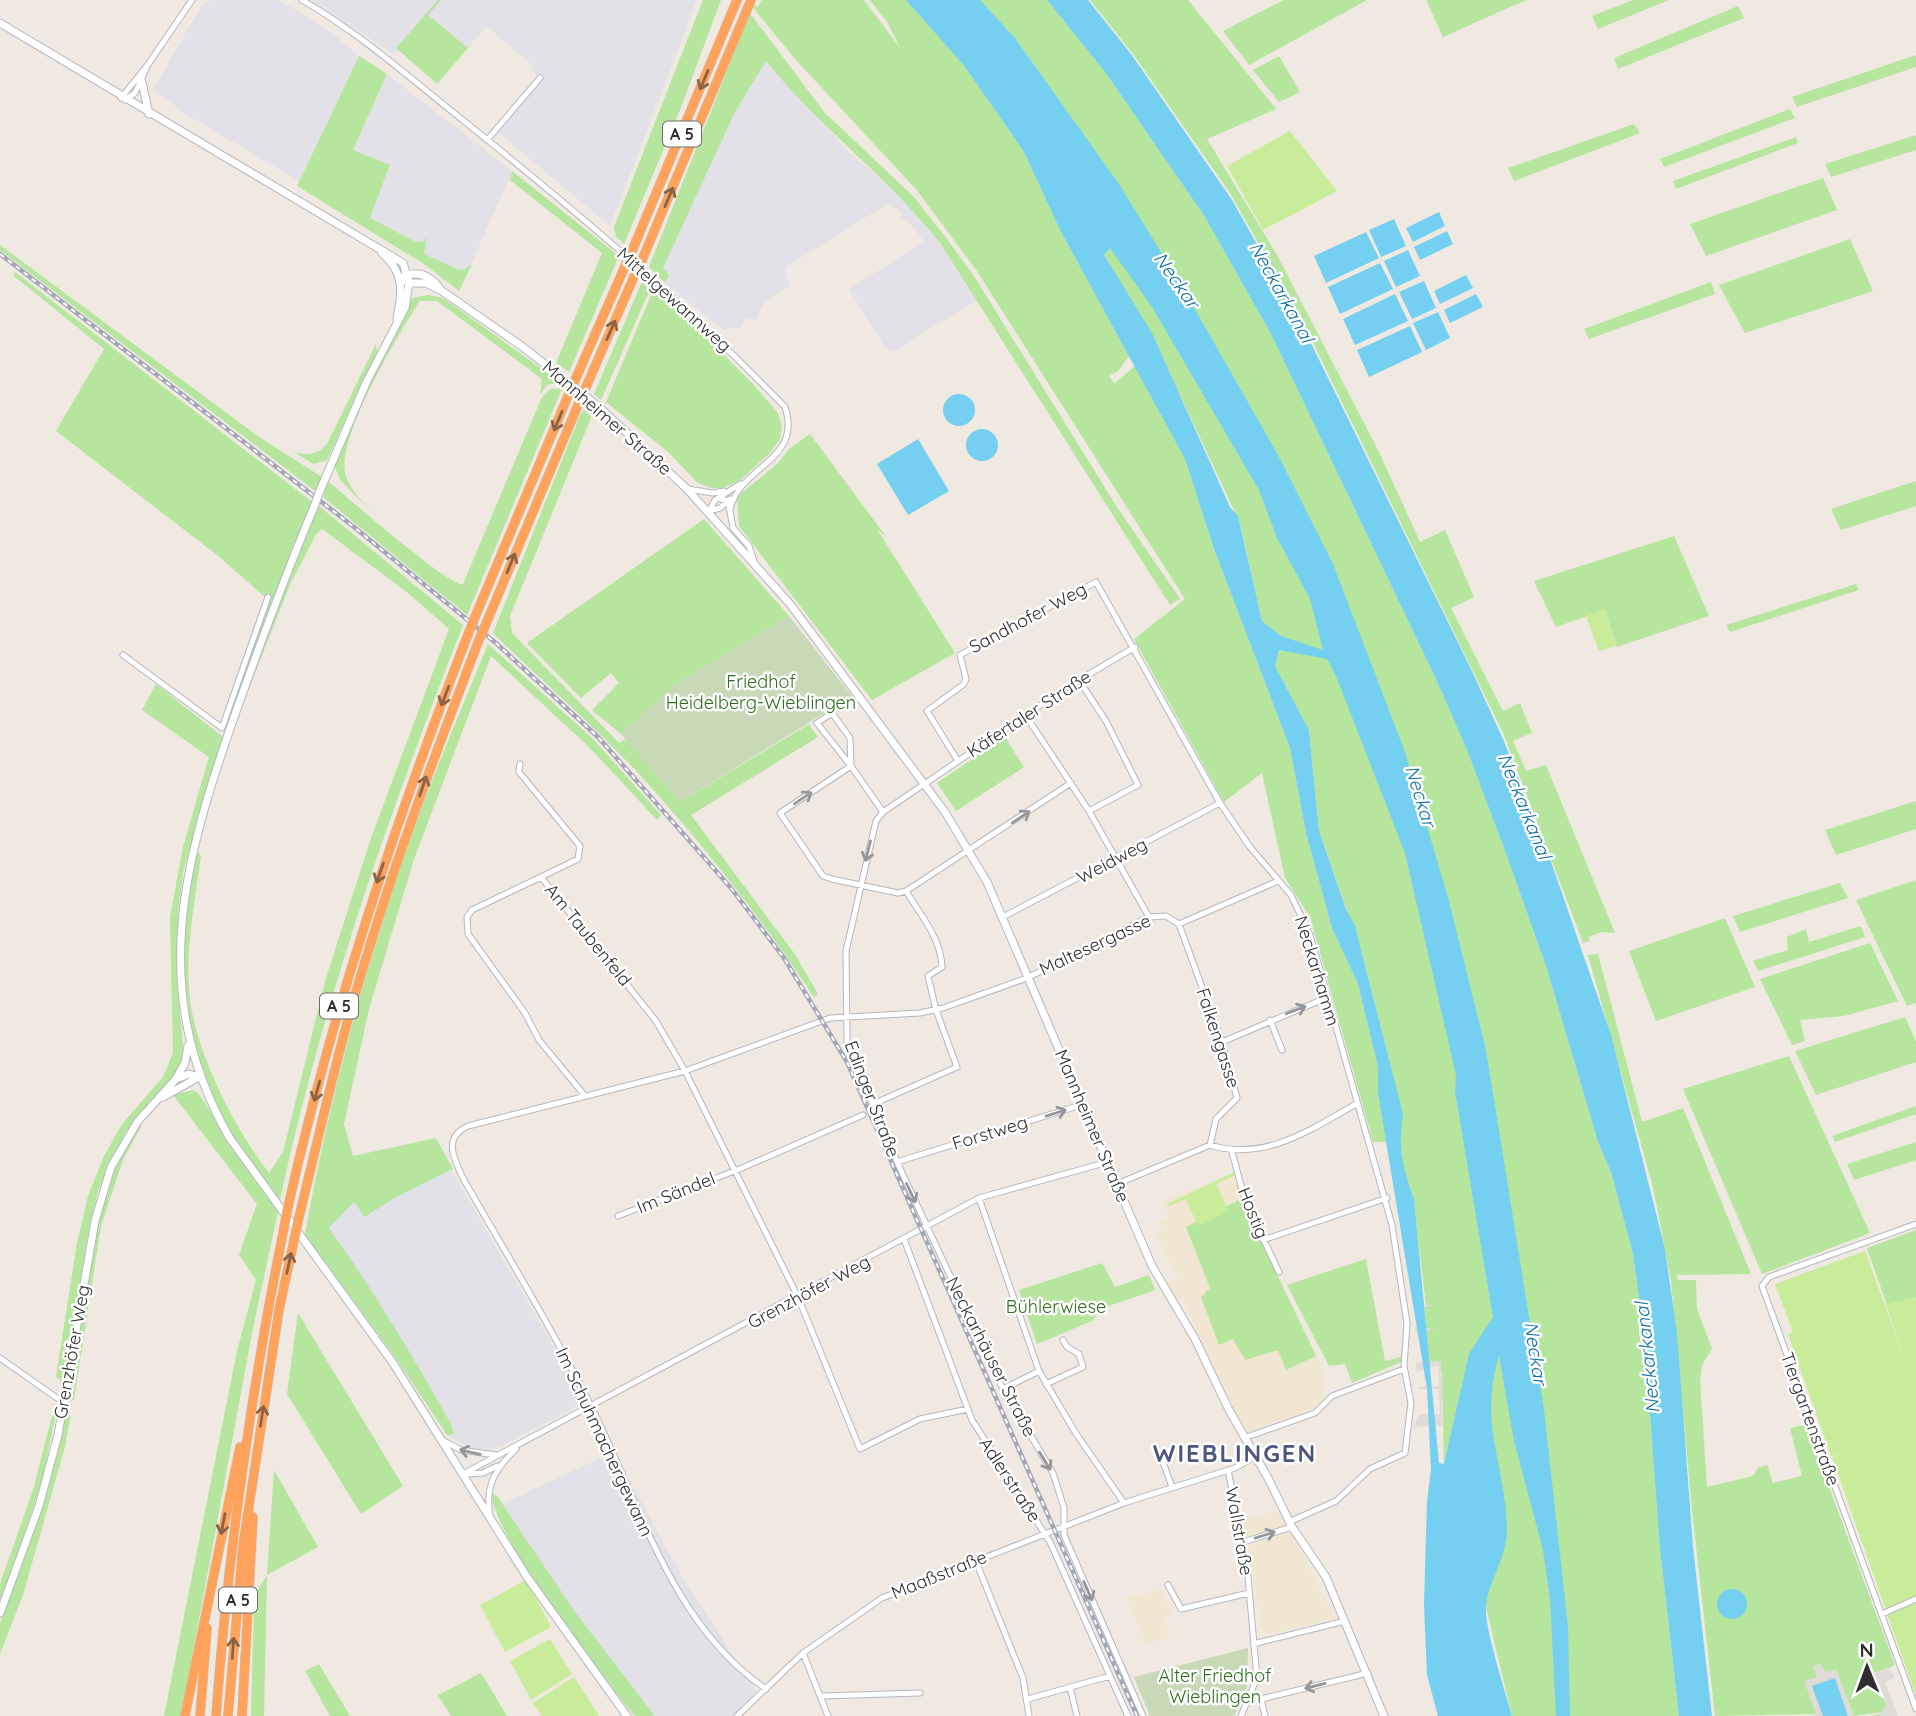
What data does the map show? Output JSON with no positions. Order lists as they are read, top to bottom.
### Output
{
  "streets": {
    "highway": ["A 5"],
    "main road": ["Mannheimer Straße", "Grenzhöfer Weg"],
    "street": [
      "Mittelgewannweg",
      "Sandhofer Weg",
      "Käfertaler Straße",
      "Weidweg",
      "Am Taubenfeld",
      "Maltesergasse",
      "Neckarhamm",
      "Falkengasse",
      "Edinger Straße",
      "Forstweg",
      "Im Sändel",
      "Hostig",
      "Neckarhäuser Straße",
      "Tiergartenstraße",
      "Im Schuhmachergewann",
      "Adlerstraße",
      "Wallstraße",
      "Maaßstraße"
    ]
  },
  "crossings": [
    ["Mittelgewannweg", "Mannheimer Straße"],
    ["Mannheimer Straße", "Käfertaler Straße"],
    ["Mannheimer Straße", "Weidweg"],
    ["Mannheimer Straße", "Maltesergasse"],
    ["Mannheimer Straße", "Neckarhamm"],
    ["Mannheimer Straße", "Forstweg"],
    ["Mannheimer Straße", "Grenzhöfer Weg"],
    ["Mannheimer Straße", "Maaßstraße"],
    ["Sandhofer Weg", "Käfertaler Straße"],
    ["Sandhofer Weg", "Neckarhamm"],
    ["Käfertaler Straße", "Neckarhamm"],
    ["Weidweg", "Neckarhamm"],
    ["Am Taubenfeld", "Im Sändel"],
    ["Am Taubenfeld", "Grenzhöfer Weg"],
    ["Am Taubenfeld", "Im Schuhmachergewann"],
    ["Am Taubenfeld", "Adlerstraße"],
    ["Maltesergasse", "Neckarhamm"],
    ["Maltesergasse", "Falkengasse"],
    ["Edinger Straße", "Forstweg"],
    ["Edinger Straße", "Grenzhöfer Weg"],
    ["Edinger Straße", "Neckarhäuser Straße"],
    ["Grenzhöfer Weg", "Neckarhäuser Straße"],
    ["Grenzhöfer Weg", "Im Schuhmachergewann"],
    ["Grenzhöfer Weg", "Adlerstraße"],
    ["Neckarhäuser Straße", "Adlerstraße"],
    ["Neckarhäuser Straße", "Maaßstraße"],
    ["Im Schuhmachergewann", "Maaßstraße"],
    ["Adlerstraße", "Maaßstraße"],
    ["Wallstraße", "Maaßstraße"]
  ],
  "one_way": ["Forstweg"],
  "districts": ["WIEBLINGEN"],
  "water": ["Neckar", "Neckarkanal"],
  "parks": ["Friedhof Heidelberg-Wieblingen", "Bühlerwiese", "Alter Friedhof Wieblingen"],
  "north": "top"
}
